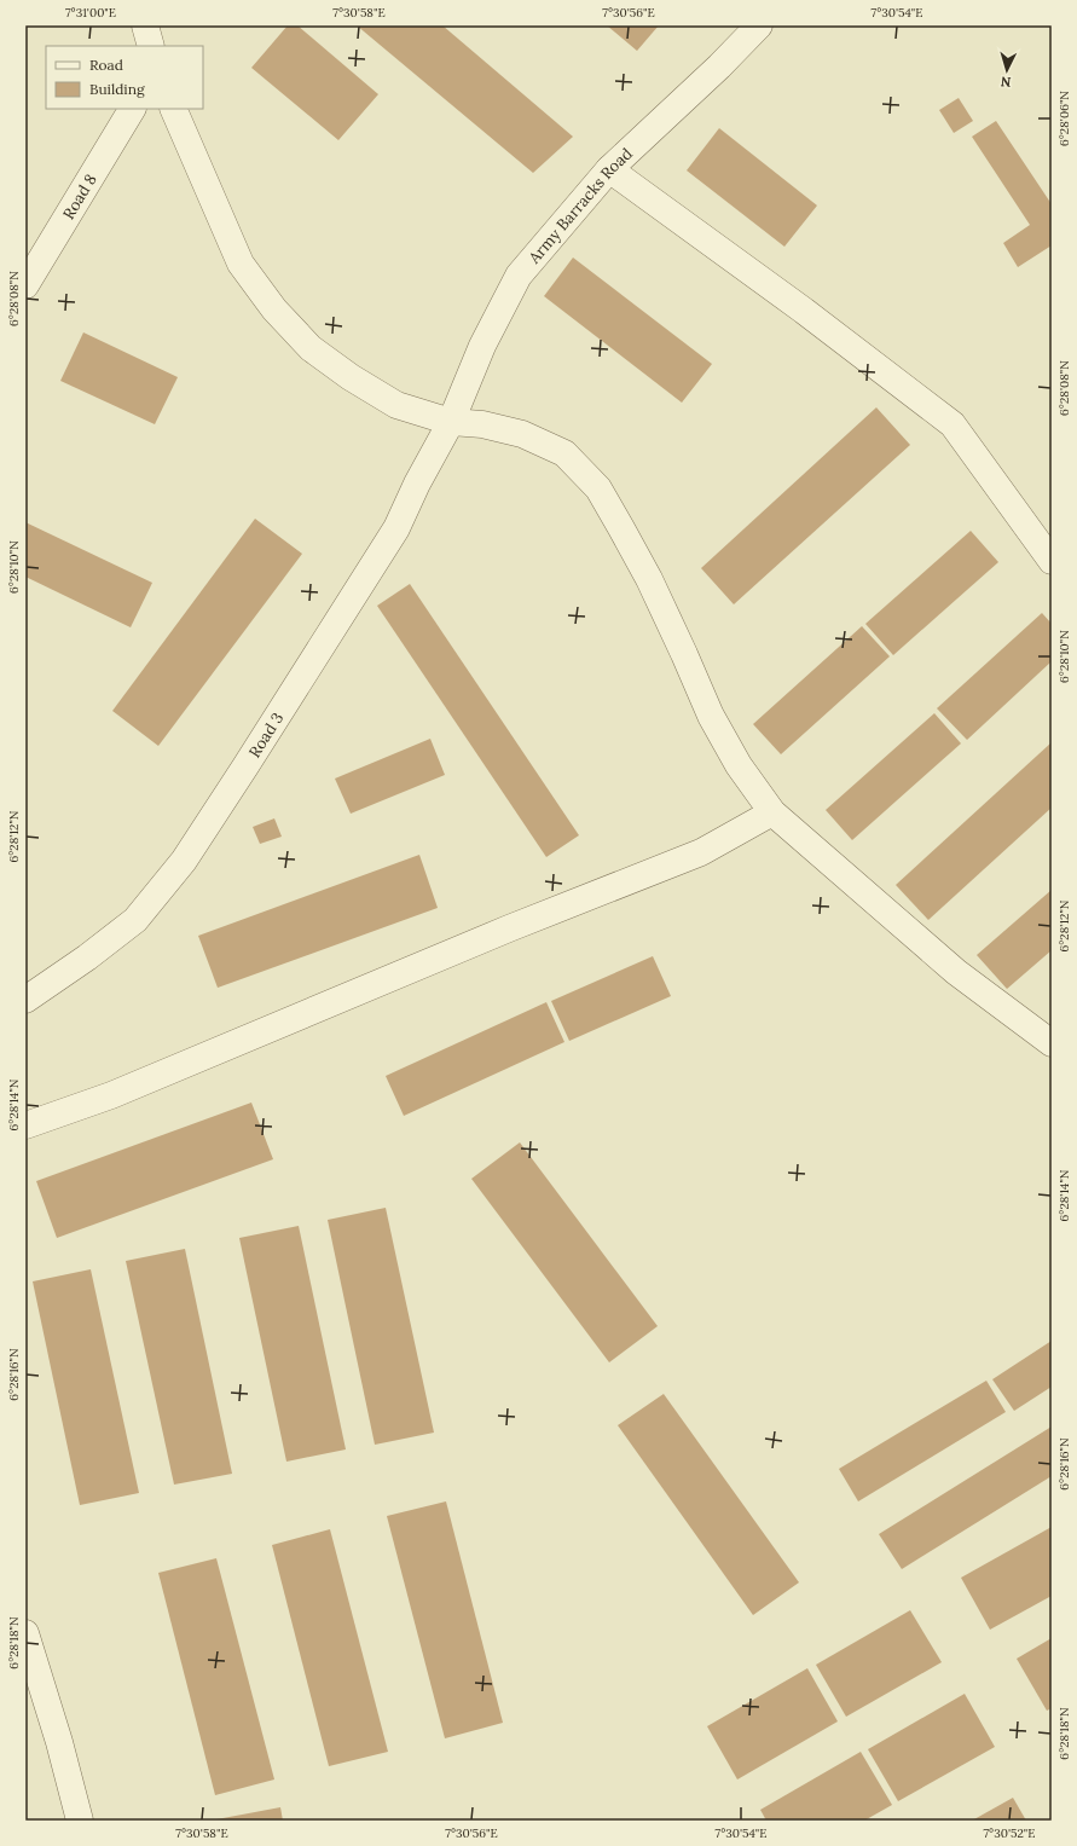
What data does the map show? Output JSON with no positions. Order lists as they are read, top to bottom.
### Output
{
  "streets": {
    "street": ["Road 8", "Army Barracks Road", "Road 3"]
  },
  "crossings": [
    ["Army Barracks Road", "Road 3"]
  ],
  "legend": ["Road", "Building"],
  "north": "bottom",
  "coordinates": [
    "7°31'00\"E",
    "7°30'58\"E",
    "7°30'56\"E",
    "7°30'54\"E",
    "6°28'06\"N",
    "6°28'08\"N",
    "6°28'10\"N",
    "6°28'12\"N",
    "6°28'14\"N",
    "6°28'16\"N",
    "6°28'18\"N",
    "7°30'52\"E"
  ]
}
